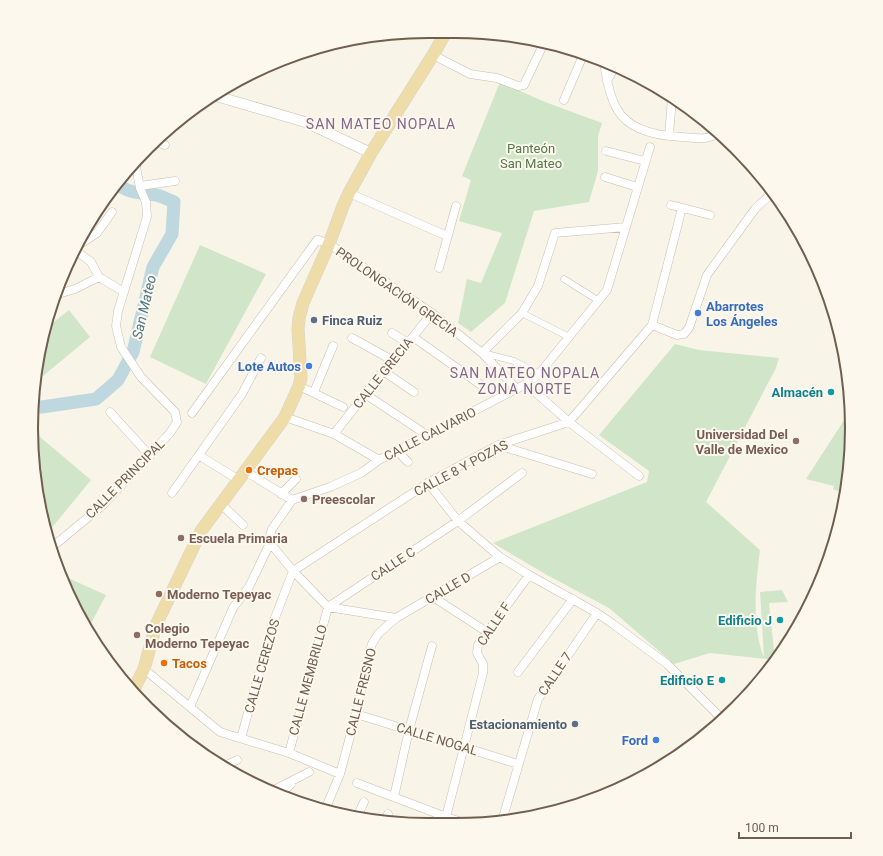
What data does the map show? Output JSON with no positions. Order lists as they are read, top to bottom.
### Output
{
  "streets": {
    "street": [
      "PROLONGACIÓN GRECIA",
      "CALLE GRECIA",
      "CALLE CALVARIO",
      "CALLE 8 Y POZAS",
      "CALLE PRINCIPAL",
      "CALLE C",
      "CALLE D",
      "CALLE F",
      "CALLE CEREZOS",
      "CALLE 7",
      "CALLE MEMBRILLO",
      "CALLE FRESNO",
      "CALLE NOGAL"
    ]
  },
  "crossings": [
    ["PROLONGACIÓN GRECIA", "CALLE GRECIA"],
    ["PROLONGACIÓN GRECIA", "CALLE CALVARIO"],
    ["CALLE 8 Y POZAS", "CALLE CEREZOS"],
    ["CALLE C", "CALLE MEMBRILLO"],
    ["CALLE D", "CALLE FRESNO"],
    ["CALLE F", "CALLE NOGAL"],
    ["CALLE 7", "CALLE NOGAL"],
    ["CALLE FRESNO", "CALLE NOGAL"]
  ],
  "districts": ["SAN MATEO NOPALA", "SAN MATEO NOPALA ZONA NORTE"],
  "water": ["San Mateo"],
  "parks": ["Panteón San Mateo"],
  "places": [
    "Abarrotes Los Ángeles",
    "Finca Ruiz",
    "Lote Autos",
    "Almacén",
    "Universidad Del Valle de Mexico",
    "Crepas",
    "Preescolar",
    "Escuela Primaria",
    "Moderno Tepeyac",
    "Edificio J",
    "Colegio Moderno Tepeyac",
    "Tacos",
    "Edificio E",
    "Estacionamiento",
    "Ford"
  ],
  "scale_bar": "100 m"
}
